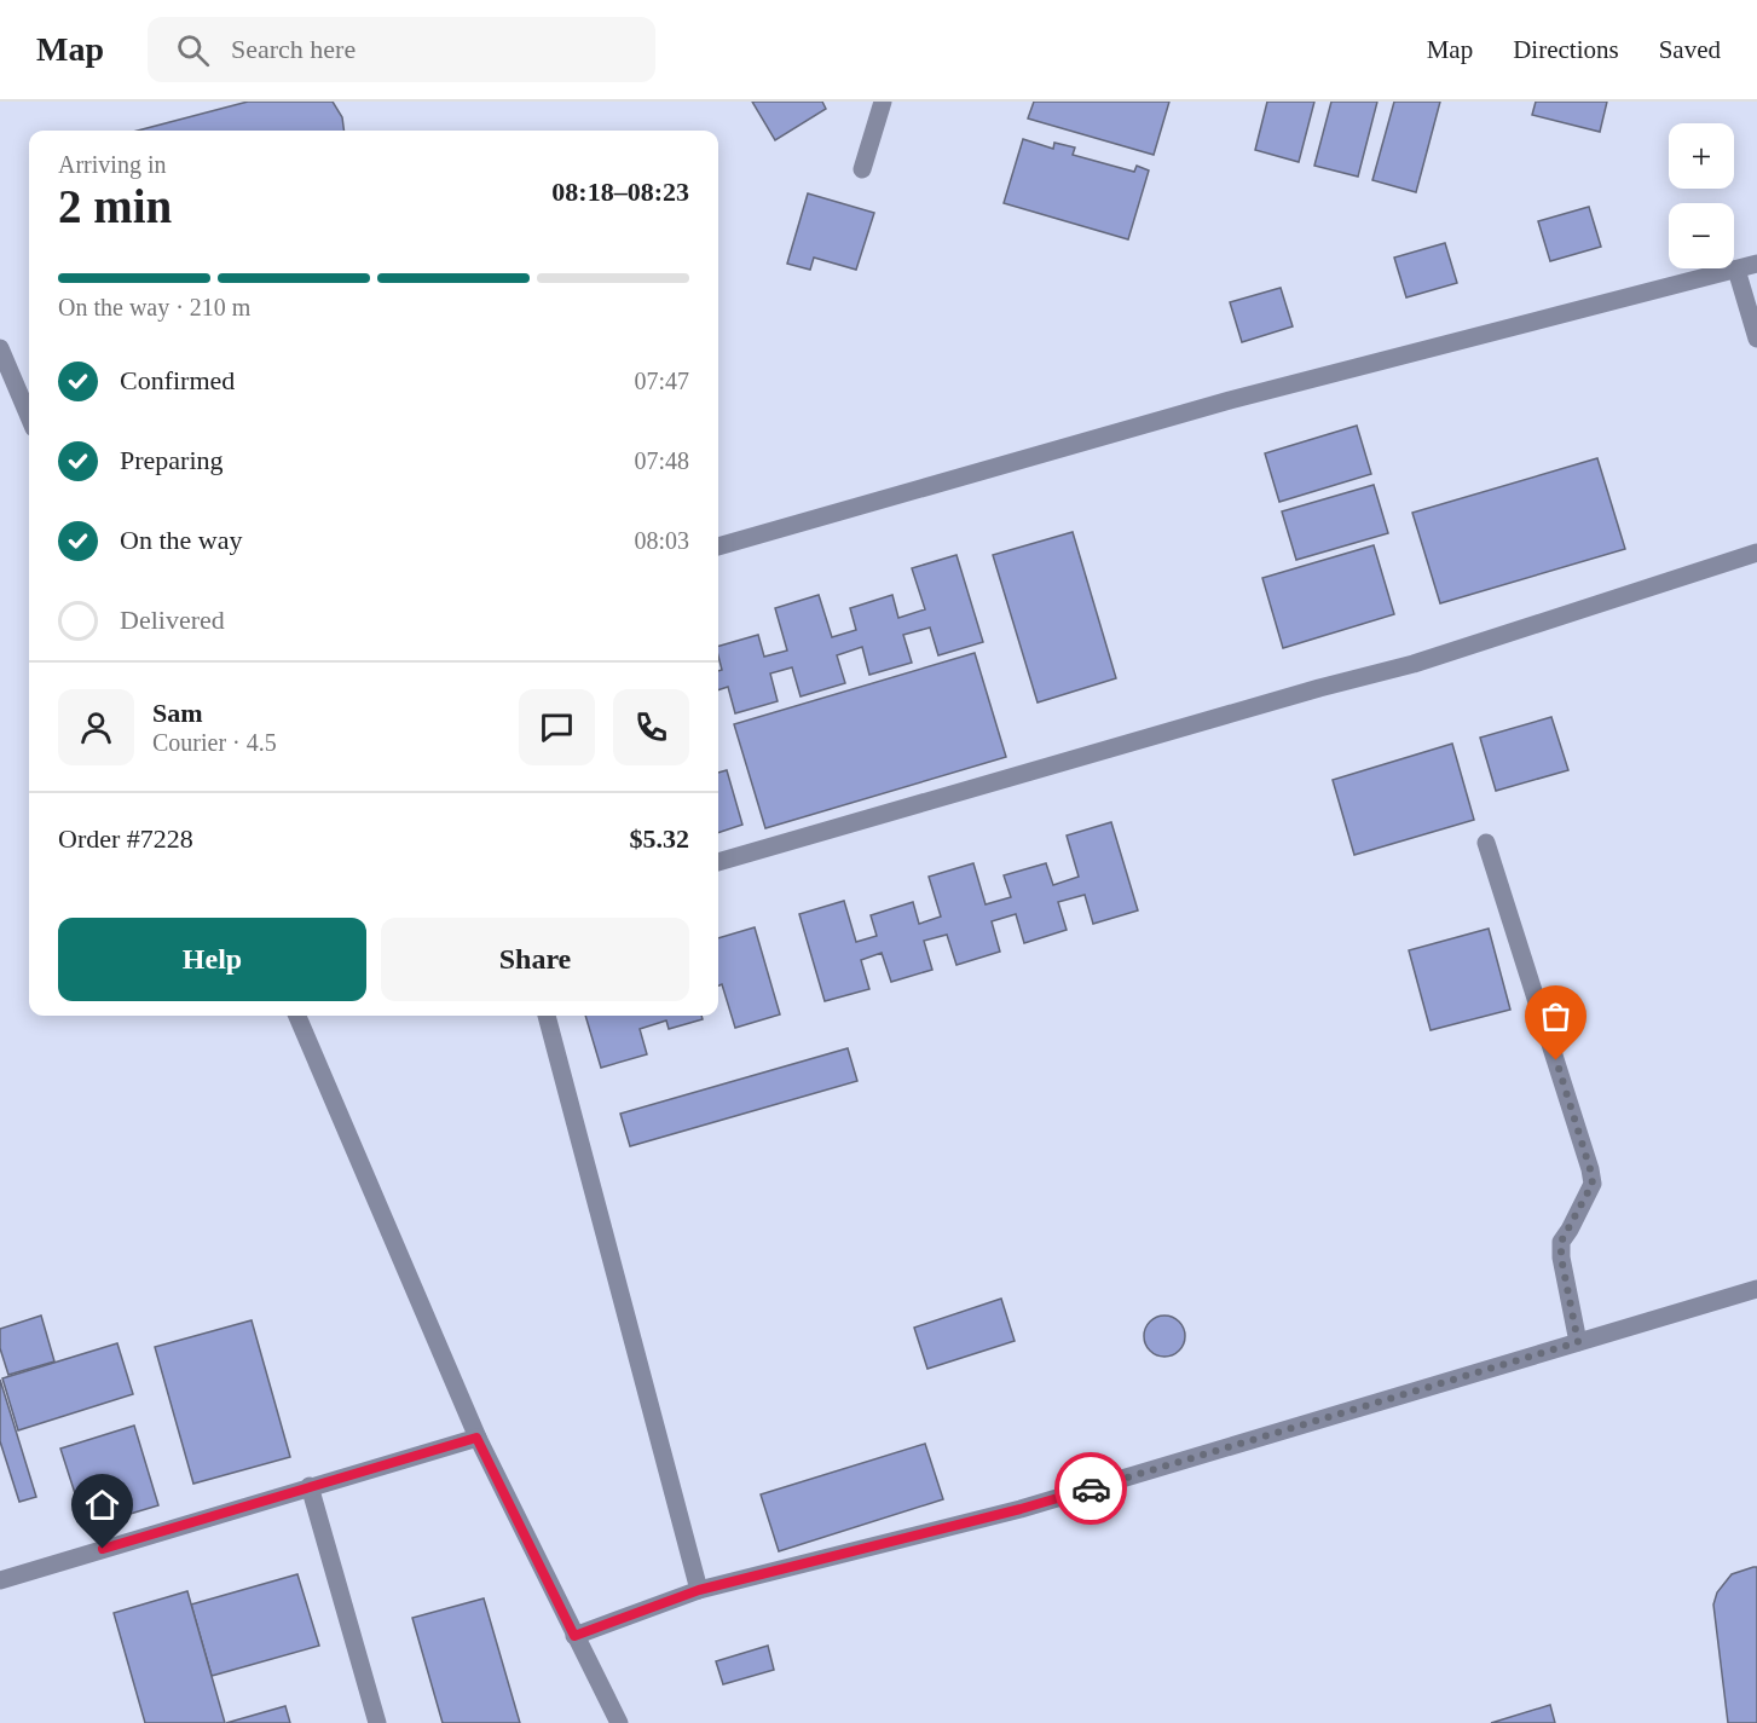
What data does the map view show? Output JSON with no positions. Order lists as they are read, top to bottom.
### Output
{
  "page": {
    "header": "Map",
    "search": "Search here",
    "nav": ["Map", "Directions", "Saved"],
    "map_buttons": ["+", "−"],
    "heading": ["2 min", "Arriving in", "08:18–08:23"],
    "panel": [
      "Sam",
      "Courier · 4.5",
      "Order #7228",
      "$5.32"
    ],
    "bar": "On the way · 210 m",
    "list": [
      ["Confirmed", "07:47"],
      ["Preparing", "07:48"],
      ["On the way", "08:03"],
      "Delivered"
    ],
    "buttons": ["Help", "Share"]
  }
}
